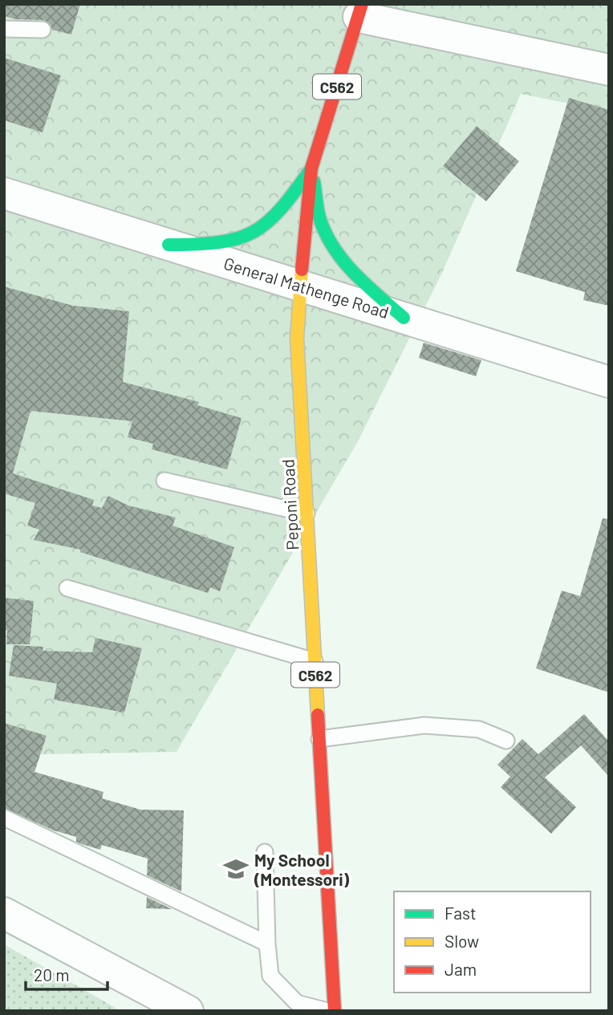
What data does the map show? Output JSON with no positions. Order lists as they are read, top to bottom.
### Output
{
  "streets": {
    "main road": ["C562", "Peponi Road"],
    "street": ["General Mathenge Road"]
  },
  "crossings": [
    ["C562", "Peponi Road"],
    ["General Mathenge Road", "Peponi Road"]
  ],
  "places": {
    "school or university": ["My School (Montessori)"]
  },
  "legend": ["Fast", "Slow", "Jam"],
  "scale_bar": "20 m"
}
